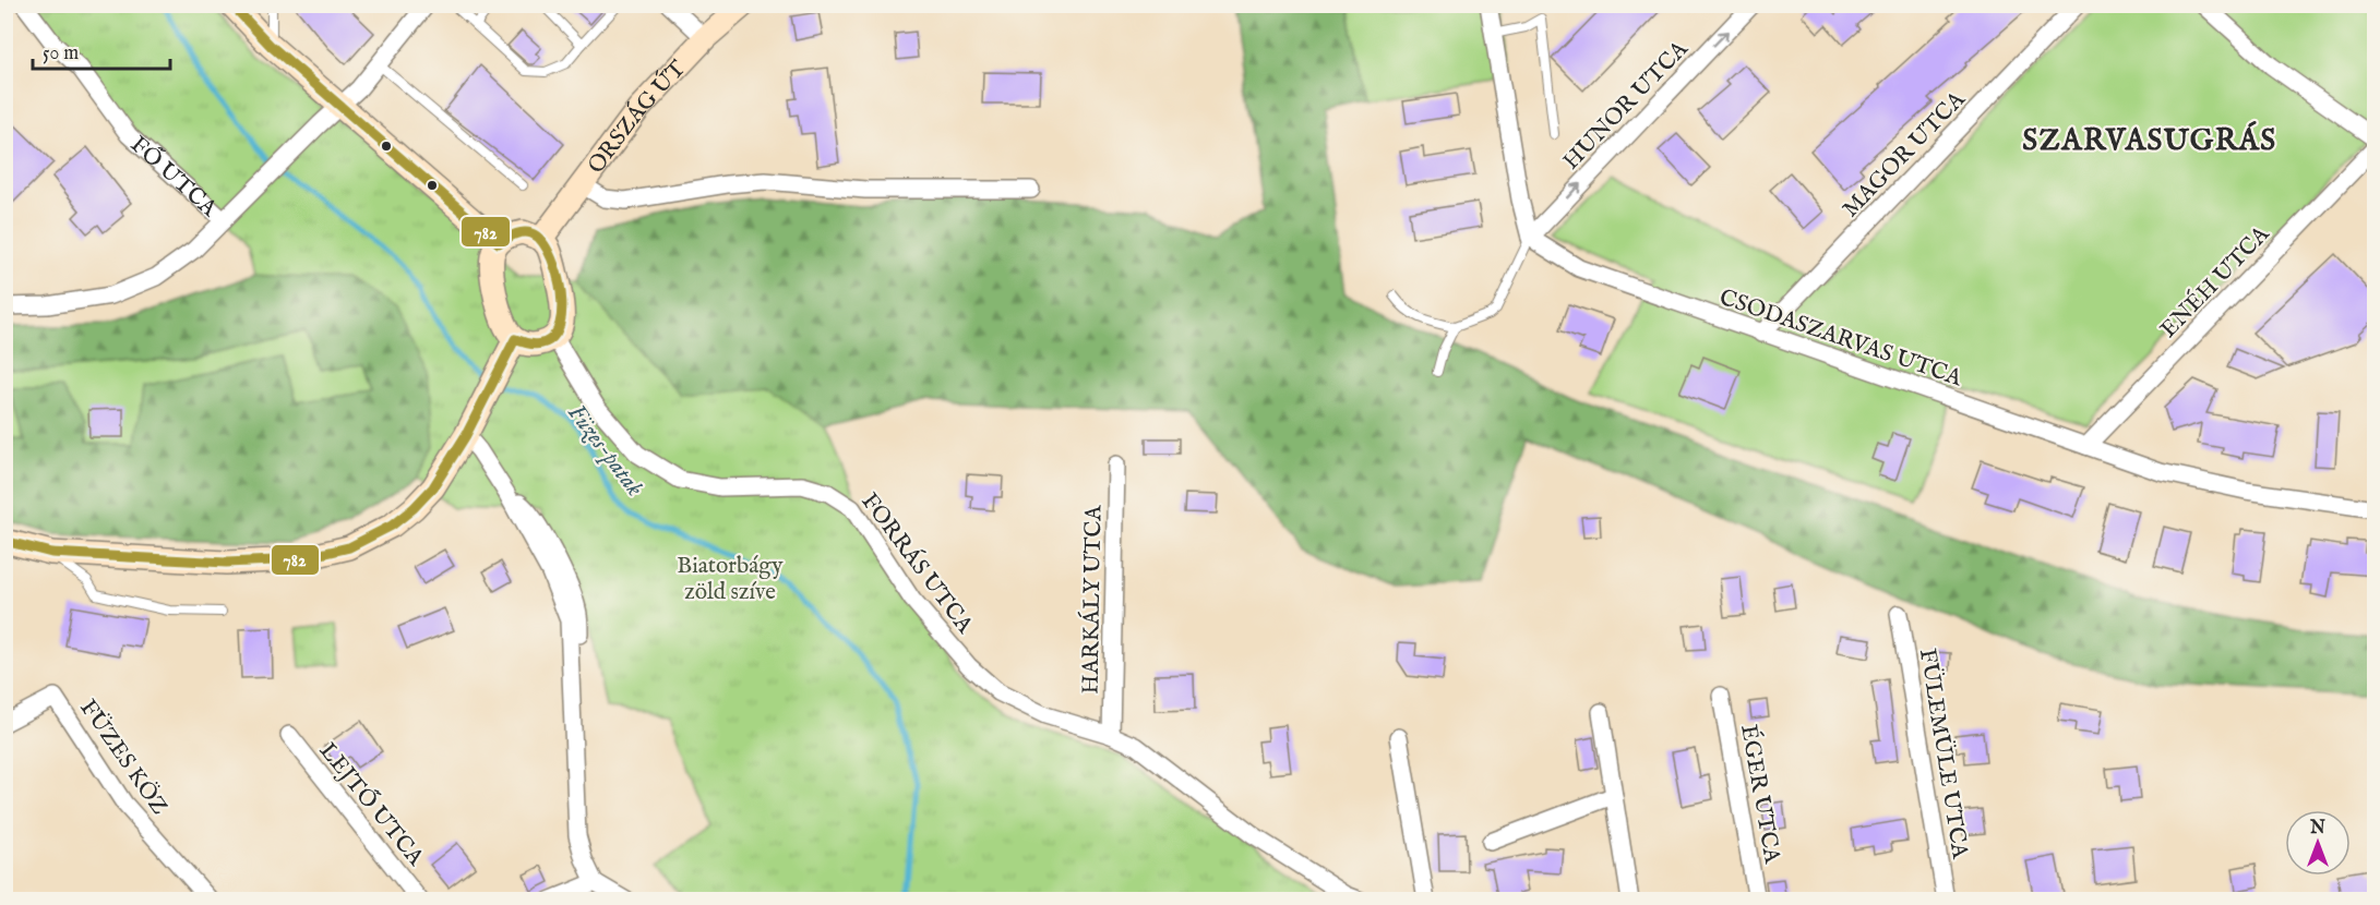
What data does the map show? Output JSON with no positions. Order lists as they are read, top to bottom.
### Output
{
  "streets": {
    "main road": ["ORSZÁG ÚT"],
    "street": [
      "HUNOR UTCA",
      "MAGOR UTCA",
      "FŐ UTCA",
      "ENÉH UTCA",
      "CSODASZARVAS UTCA",
      "FORRÁS UTCA",
      "HARKÁLY UTCA",
      "FÜLEMÜLE UTCA",
      "FÜZES KÖZ",
      "ÉGER UTCA",
      "LEJTŐ UTCA"
    ]
  },
  "crossings": [
    ["HUNOR UTCA", "CSODASZARVAS UTCA"],
    ["ORSZÁG ÚT", "FORRÁS UTCA"],
    ["MAGOR UTCA", "CSODASZARVAS UTCA"],
    ["ENÉH UTCA", "CSODASZARVAS UTCA"],
    ["FORRÁS UTCA", "HARKÁLY UTCA"]
  ],
  "one_way": ["HUNOR UTCA"],
  "districts": ["SZARVASUGRÁS"],
  "water": ["Füzes-patak"],
  "parks": ["Biatorbágy zöld szíve"],
  "lines": ["transit line 782"],
  "scale_bar": "50 m",
  "north": "top"
}
